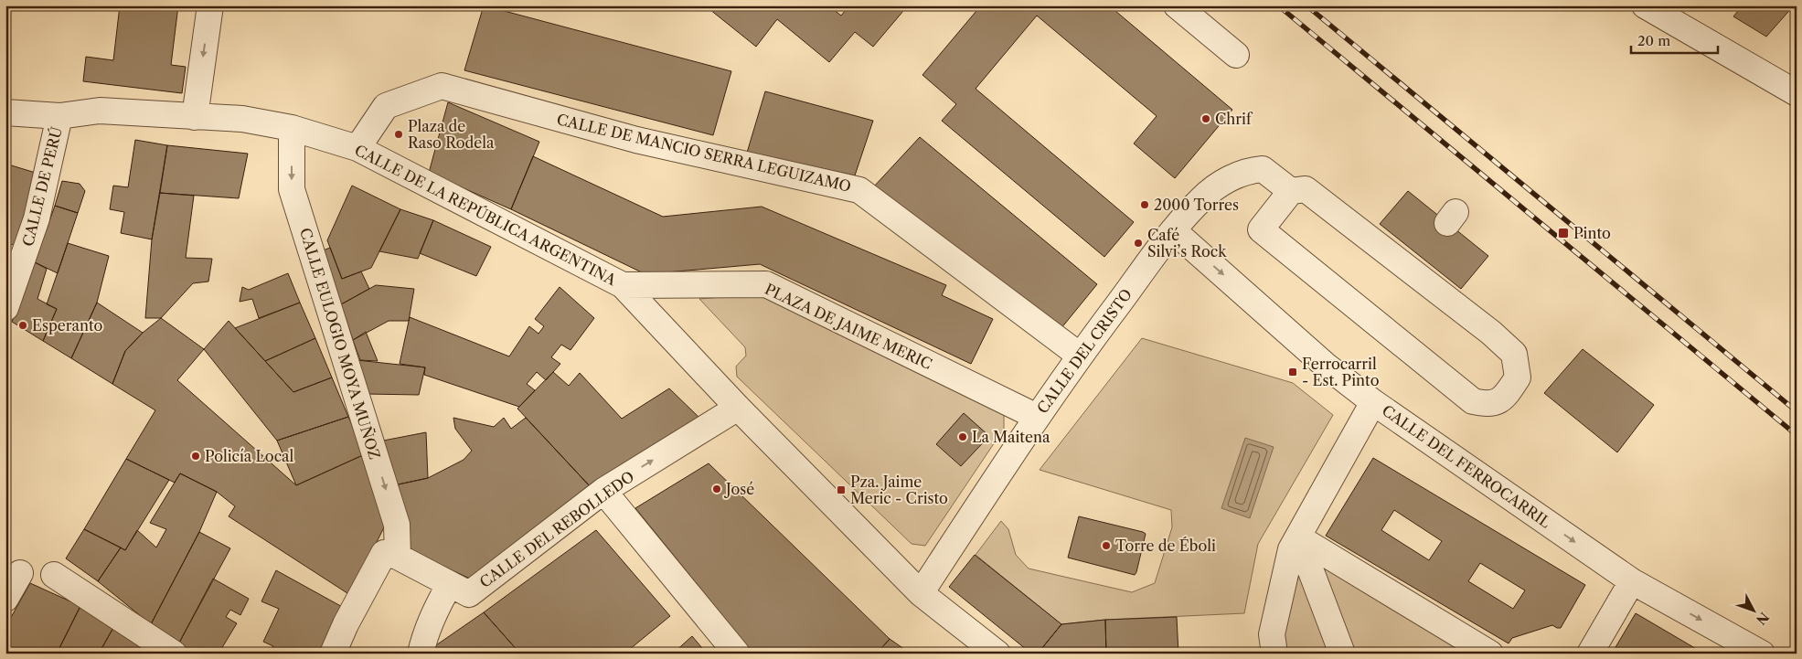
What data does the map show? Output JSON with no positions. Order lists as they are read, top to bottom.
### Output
{
  "streets": {
    "street": [
      "CALLE DE MANCIO SERRA LEGUIZAMO",
      "CALLE DE PERÚ",
      "CALLE DE LA REPÚBLICA ARGENTINA",
      "PLAZA DE JAIME MERIC",
      "CALLE EULOGIO MOYA MUÑOZ",
      "CALLE DEL CRISTO",
      "CALLE DEL FERROCARRIL",
      "CALLE DEL REBOLLEDO"
    ]
  },
  "crossings": [
    ["CALLE DE MANCIO SERRA LEGUIZAMO", "CALLE DE LA REPÚBLICA ARGENTINA"],
    ["CALLE DE MANCIO SERRA LEGUIZAMO", "CALLE DEL CRISTO"],
    ["CALLE DE PERÚ", "CALLE DE LA REPÚBLICA ARGENTINA"],
    ["CALLE DE LA REPÚBLICA ARGENTINA", "PLAZA DE JAIME MERIC"],
    ["CALLE DE LA REPÚBLICA ARGENTINA", "CALLE EULOGIO MOYA MUÑOZ"],
    ["CALLE DE LA REPÚBLICA ARGENTINA", "CALLE DEL REBOLLEDO"],
    ["PLAZA DE JAIME MERIC", "CALLE DEL CRISTO"],
    ["CALLE DEL CRISTO", "CALLE DEL FERROCARRIL"]
  ],
  "one_way": ["CALLE EULOGIO MOYA MUÑOZ", "CALLE DEL REBOLLEDO"],
  "places": {
    "other": [
      "Chrif",
      "Plaza de Raso Rodela",
      "2000 Torres",
      "Café Silvi’s Rock",
      "Esperanto",
      "La Maitena",
      "Policía Local",
      "José",
      "Torre de Éboli"
    ],
    "transit": ["Pinto", "Ferrocarril - Est. Pinto", "Pza. Jaime Meric - Cristo"]
  },
  "scale_bar": "20 m",
  "north": "bottom right"
}
